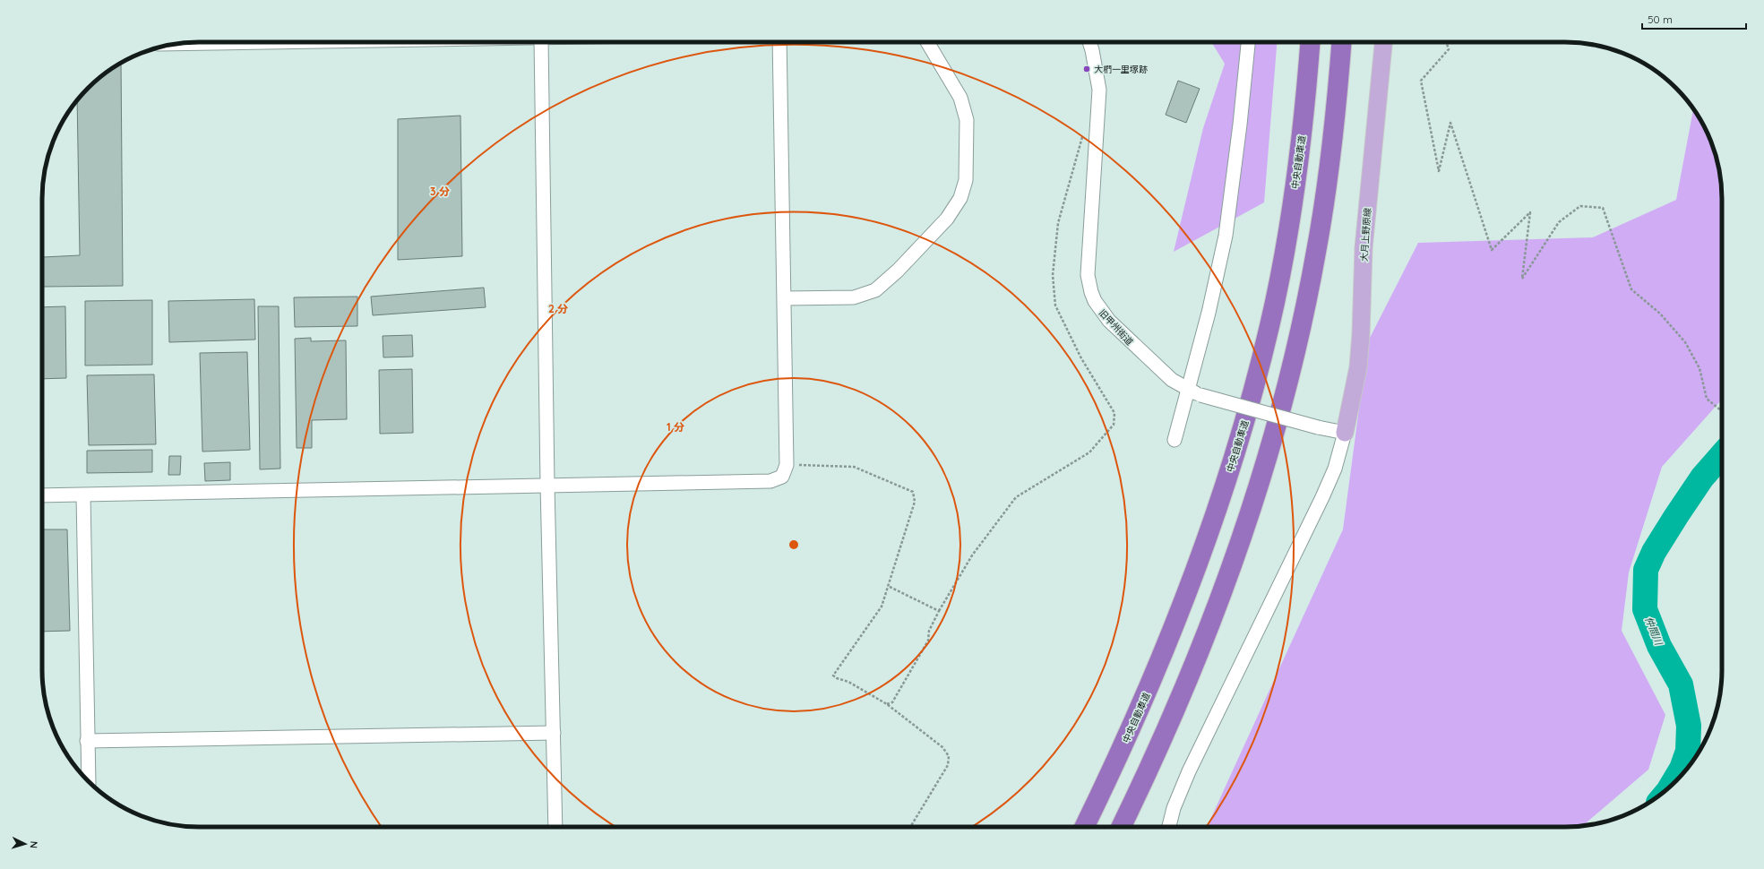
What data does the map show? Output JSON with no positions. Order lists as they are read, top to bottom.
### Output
{
  "streets": {
    "highway": ["中央自動車道"],
    "main road": ["大月上野原線"],
    "street": ["旧甲州街道"]
  },
  "crossings": [
    ["大月上野原線", "旧甲州街道"]
  ],
  "water": ["仲間川"],
  "places": ["大椚一里塚跡"],
  "scale_bar": "50 m",
  "north": "right",
  "rings": ["3 分", "2 分", "1 分"]
}
